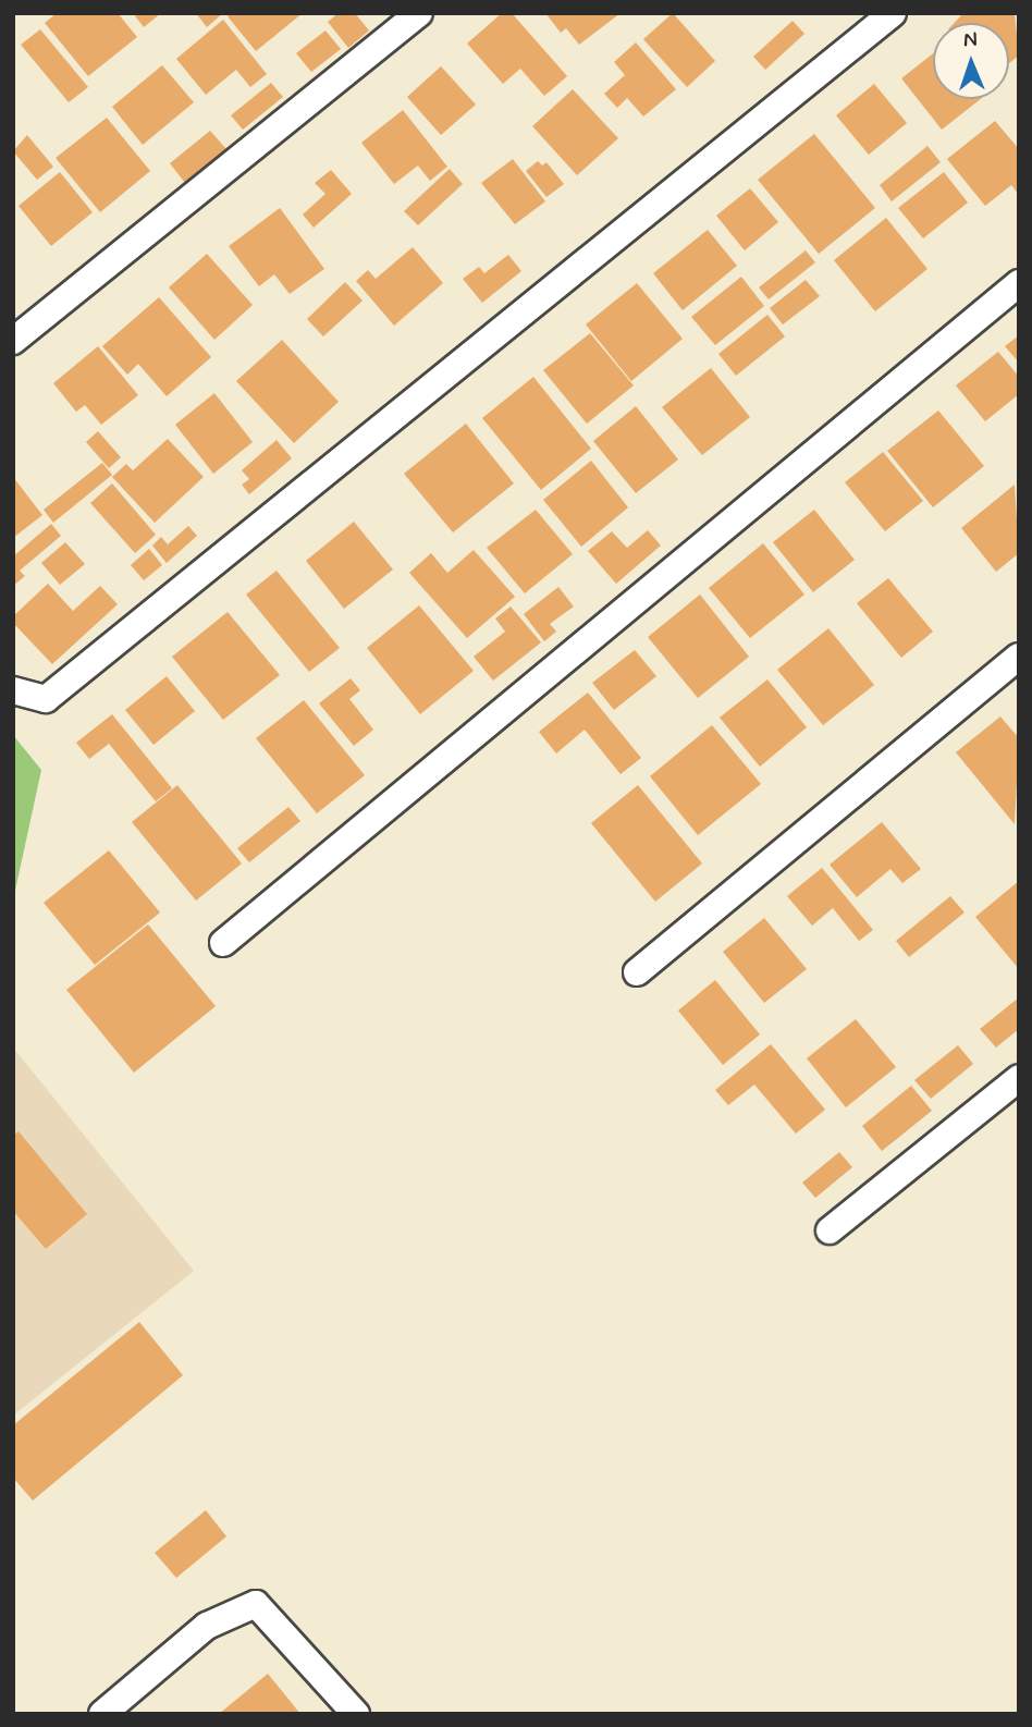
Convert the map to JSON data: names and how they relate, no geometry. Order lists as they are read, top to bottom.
{
  "north": "top"
}
